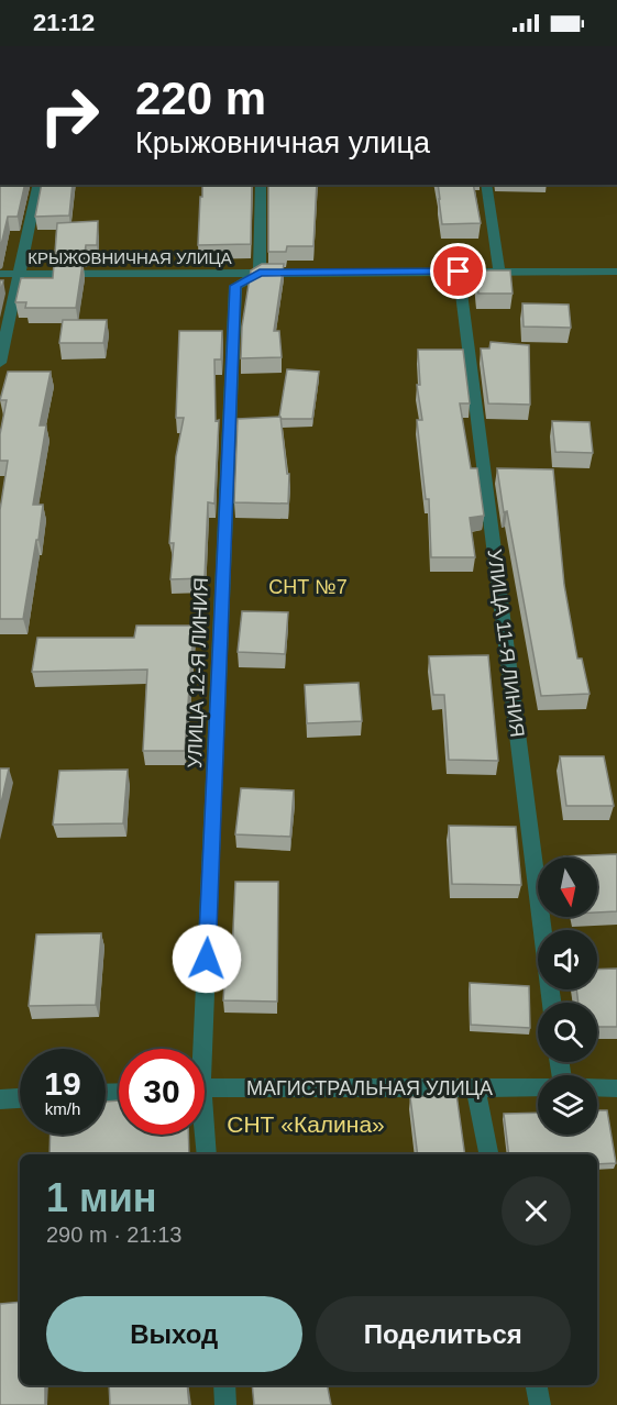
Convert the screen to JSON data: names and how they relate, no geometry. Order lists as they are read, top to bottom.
{
  "streets": {
    "street": [
      "КРЫЖОВНИЧНАЯ УЛИЦА",
      "УЛИЦА 11-Я ЛИНИЯ",
      "УЛИЦА 12-Я ЛИНИЯ",
      "МАГИСТРАЛЬНАЯ УЛИЦА"
    ]
  },
  "crossings": [
    ["КРЫЖОВНИЧНАЯ УЛИЦА", "УЛИЦА 11-Я ЛИНИЯ"],
    ["КРЫЖОВНИЧНАЯ УЛИЦА", "УЛИЦА 12-Я ЛИНИЯ"]
  ],
  "parks": ["СНТ №7", "СНТ «Калина»"],
  "north": "bottom",
  "page": {
    "status": "21:12",
    "turn": ["220 m", "Крыжовничная улица"],
    "speed": "19 km/h",
    "limit": "30",
    "heading": ["1 мин", "290 m · 21:13"],
    "buttons": ["Выход", "Поделиться"]
  }
}
